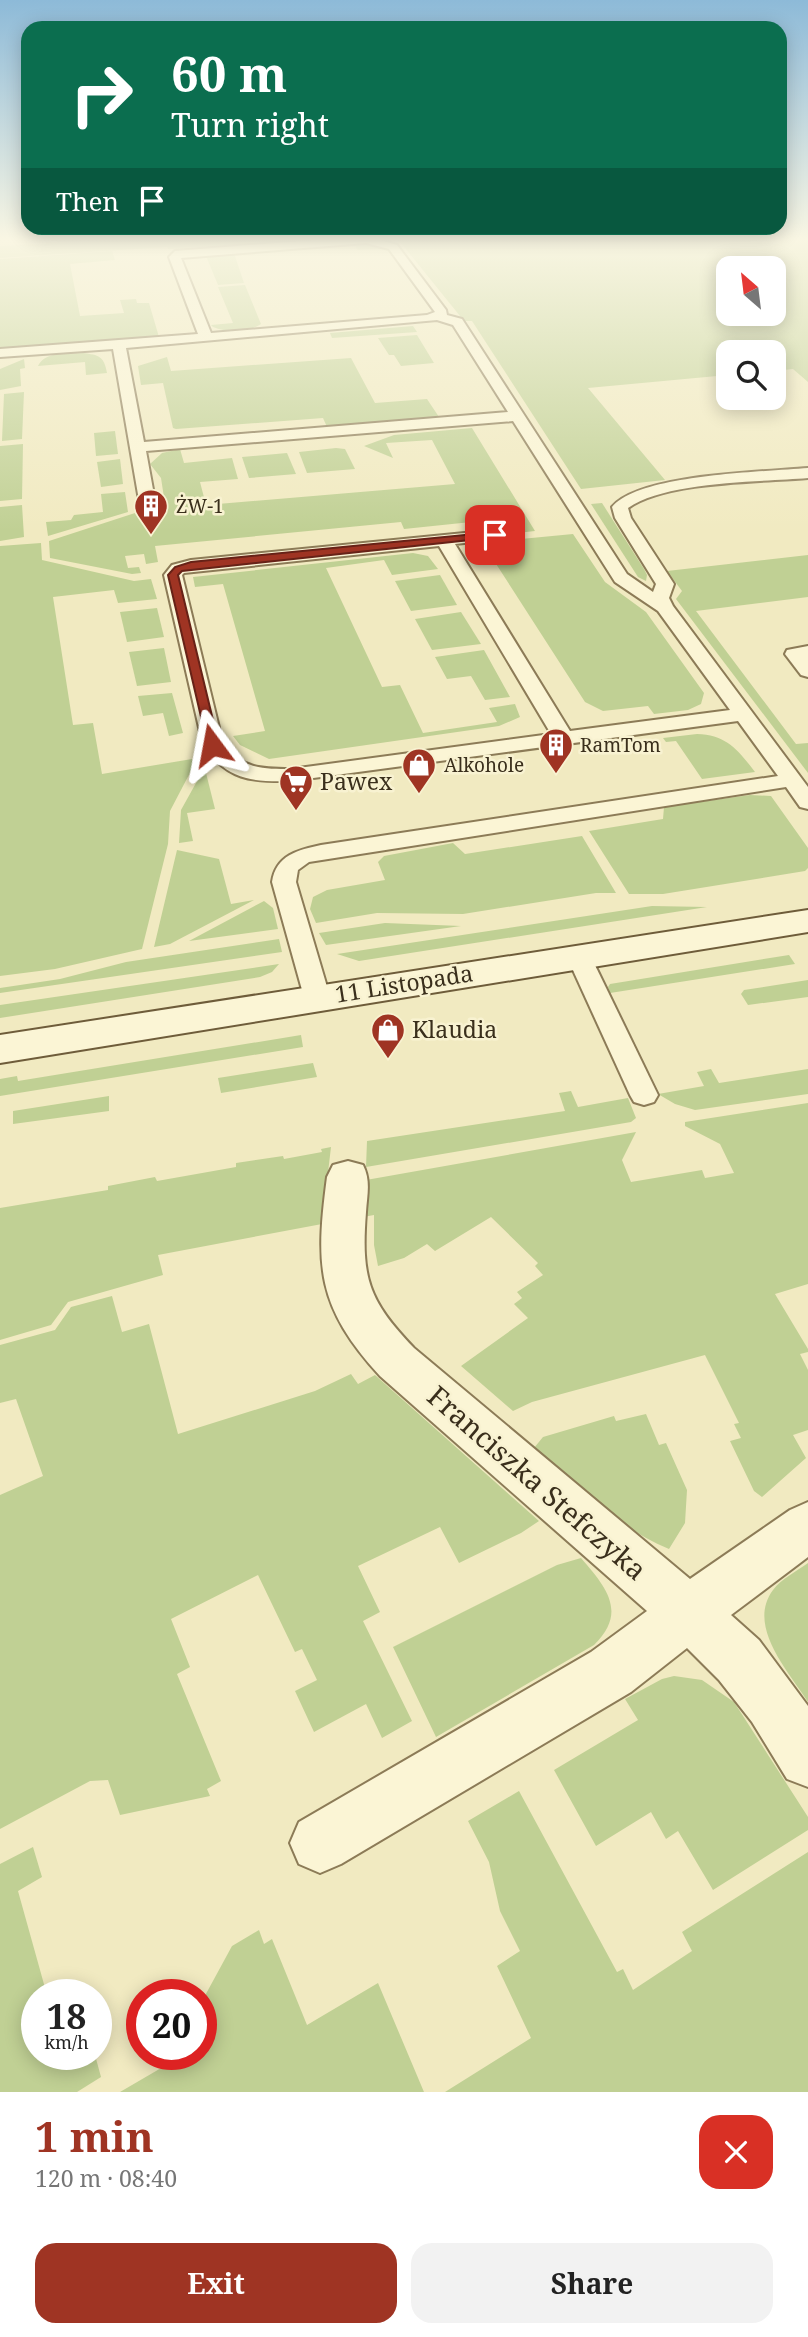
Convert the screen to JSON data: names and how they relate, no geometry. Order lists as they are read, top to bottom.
{
  "streets": {
    "street": ["11 Listopada", "Franciszka Stefczyka"]
  },
  "places": {
    "building": ["ŻW-1", "RamTom"],
    "shop": ["Alkohole", "Klaudia"],
    "supermarket": ["Pawex"]
  },
  "north": "top left",
  "page": {
    "turn": ["60 m", "Turn right"],
    "then": "Then",
    "speed": "18 km/h",
    "limit": "20",
    "heading": ["1 min", "120 m · 08:40"],
    "buttons": ["Exit", "Share"]
  }
}
